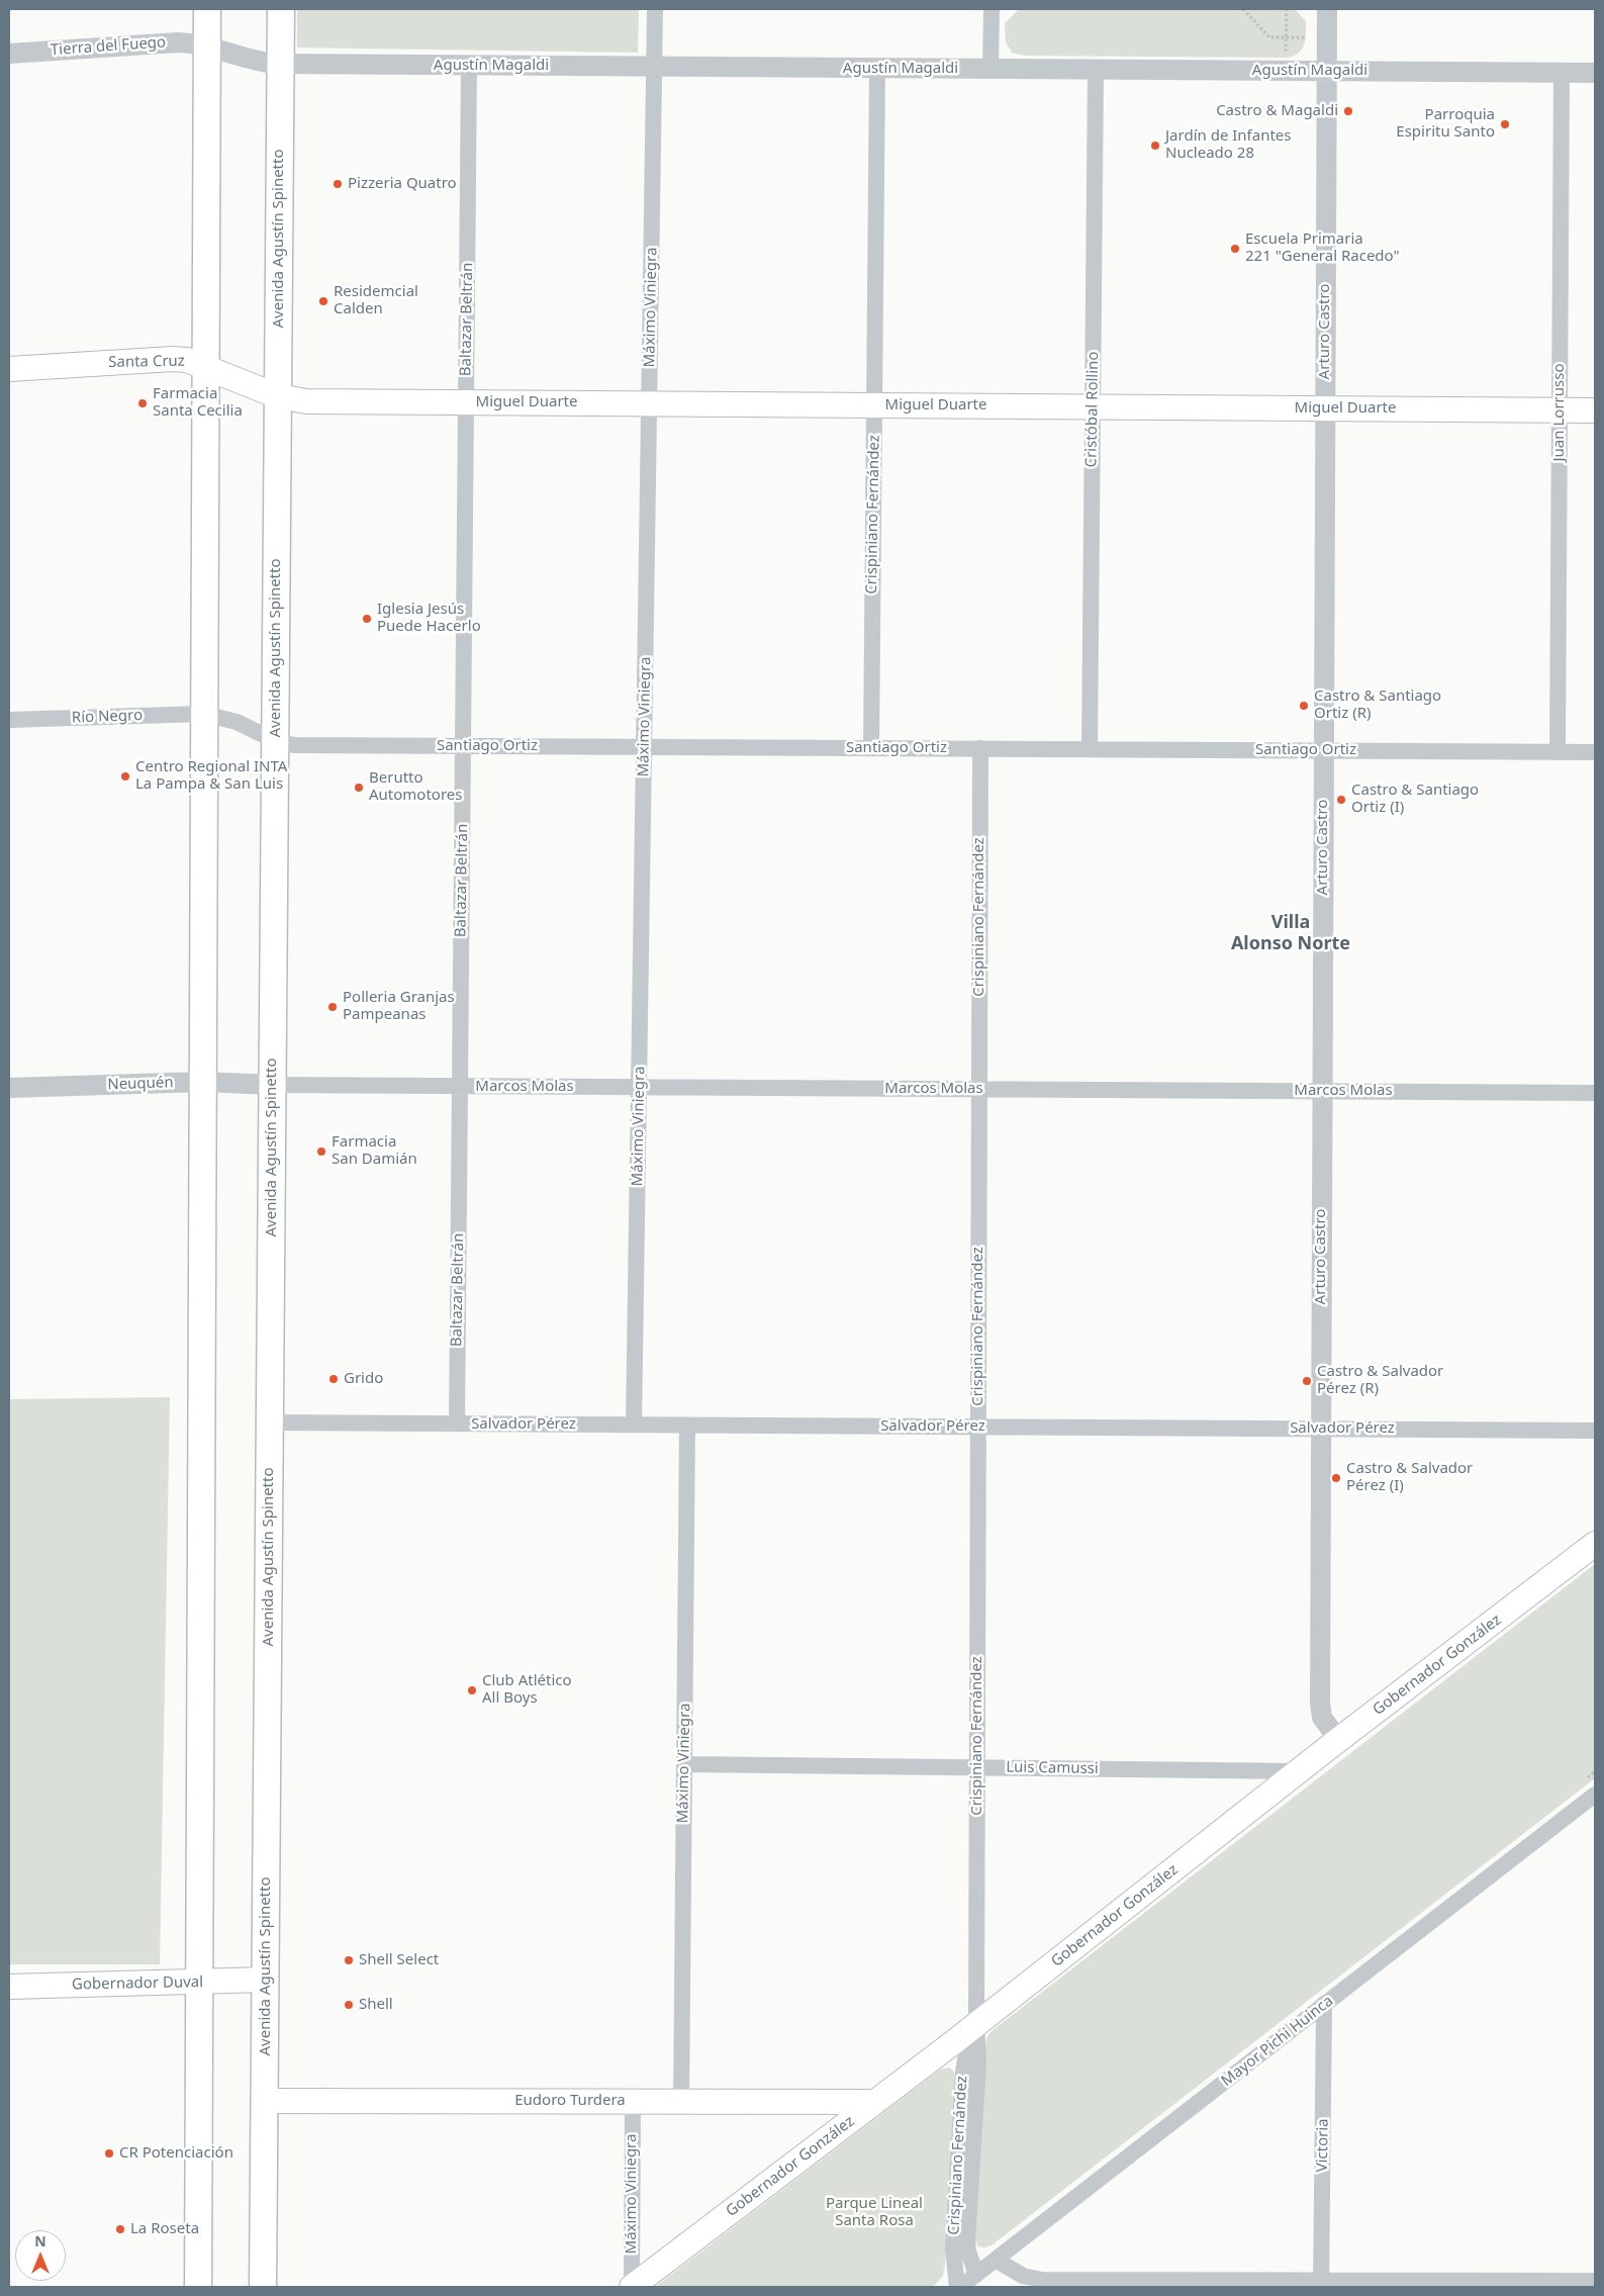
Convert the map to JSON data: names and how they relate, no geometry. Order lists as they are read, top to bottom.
{
  "streets": {
    "main road": [
      "Avenida Agustín Spinetto",
      "Santa Cruz",
      "Miguel Duarte",
      "Gobernador González",
      "Gobernador Duval",
      "Eudoro Turdera"
    ],
    "street": [
      "Tierra del Fuego",
      "Agustín Magaldi",
      "Máximo Viniegra",
      "Baltazar Beltrán",
      "Arturo Castro",
      "Cristóbal Rollino",
      "Juan Lorrusso",
      "Crispiniano Fernández",
      "Río Negro",
      "Santiago Ortiz",
      "Neuquén",
      "Marcos Molas",
      "Salvador Pérez",
      "Luis Camussi",
      "Mayor Pichi Huinca",
      "Victoria"
    ]
  },
  "crossings": [
    ["Tierra del Fuego", "Agustín Magaldi"],
    ["Agustín Magaldi", "Avenida Agustín Spinetto"],
    ["Agustín Magaldi", "Máximo Viniegra"],
    ["Agustín Magaldi", "Baltazar Beltrán"],
    ["Agustín Magaldi", "Arturo Castro"],
    ["Agustín Magaldi", "Cristóbal Rollino"],
    ["Agustín Magaldi", "Juan Lorrusso"],
    ["Agustín Magaldi", "Crispiniano Fernández"],
    ["Avenida Agustín Spinetto", "Santa Cruz"],
    ["Avenida Agustín Spinetto", "Miguel Duarte"],
    ["Avenida Agustín Spinetto", "Santiago Ortiz"],
    ["Avenida Agustín Spinetto", "Neuquén"],
    ["Avenida Agustín Spinetto", "Marcos Molas"],
    ["Avenida Agustín Spinetto", "Salvador Pérez"],
    ["Avenida Agustín Spinetto", "Gobernador Duval"],
    ["Avenida Agustín Spinetto", "Eudoro Turdera"],
    ["Máximo Viniegra", "Miguel Duarte"],
    ["Máximo Viniegra", "Santiago Ortiz"],
    ["Máximo Viniegra", "Marcos Molas"],
    ["Máximo Viniegra", "Salvador Pérez"],
    ["Máximo Viniegra", "Gobernador González"],
    ["Máximo Viniegra", "Luis Camussi"],
    ["Máximo Viniegra", "Eudoro Turdera"],
    ["Baltazar Beltrán", "Miguel Duarte"],
    ["Baltazar Beltrán", "Santiago Ortiz"],
    ["Baltazar Beltrán", "Marcos Molas"],
    ["Baltazar Beltrán", "Salvador Pérez"],
    ["Arturo Castro", "Miguel Duarte"],
    ["Arturo Castro", "Santiago Ortiz"],
    ["Arturo Castro", "Marcos Molas"],
    ["Arturo Castro", "Salvador Pérez"],
    ["Arturo Castro", "Gobernador González"],
    ["Santa Cruz", "Miguel Duarte"],
    ["Miguel Duarte", "Cristóbal Rollino"],
    ["Miguel Duarte", "Juan Lorrusso"],
    ["Miguel Duarte", "Crispiniano Fernández"],
    ["Cristóbal Rollino", "Santiago Ortiz"],
    ["Juan Lorrusso", "Santiago Ortiz"],
    ["Crispiniano Fernández", "Santiago Ortiz"],
    ["Crispiniano Fernández", "Marcos Molas"],
    ["Crispiniano Fernández", "Salvador Pérez"],
    ["Crispiniano Fernández", "Gobernador González"],
    ["Crispiniano Fernández", "Luis Camussi"],
    ["Crispiniano Fernández", "Mayor Pichi Huinca"],
    ["Río Negro", "Santiago Ortiz"],
    ["Neuquén", "Marcos Molas"],
    ["Gobernador González", "Luis Camussi"],
    ["Gobernador González", "Eudoro Turdera"],
    ["Mayor Pichi Huinca", "Victoria"]
  ],
  "districts": ["Villa Alonso Norte"],
  "parks": ["Parque Lineal Santa Rosa"],
  "places": [
    "Castro & Magaldi",
    "Parroquia Espiritu Santo",
    "Jardín de Infantes Nucleado 28",
    "Pizzeria Quatro",
    "Escuela Primaria 221 \"General Racedo\"",
    "Residemcial Calden",
    "Farmacia Santa Cecilia",
    "Iglesia Jesús Puede Hacerlo",
    "Castro & Santiago Ortiz (R)",
    "Centro Regional INTA La Pampa & San Luis",
    "Berutto Automotores",
    "Castro & Santiago Ortiz (I)",
    "Polleria Granjas Pampeanas",
    "Farmacia San Damián",
    "Grido",
    "Castro & Salvador Pérez (R)",
    "Castro & Salvador Pérez (I)",
    "Club Atlético All Boys",
    "Shell Select",
    "Shell",
    "CR Potenciación",
    "La Roseta"
  ],
  "north": "top"
}
